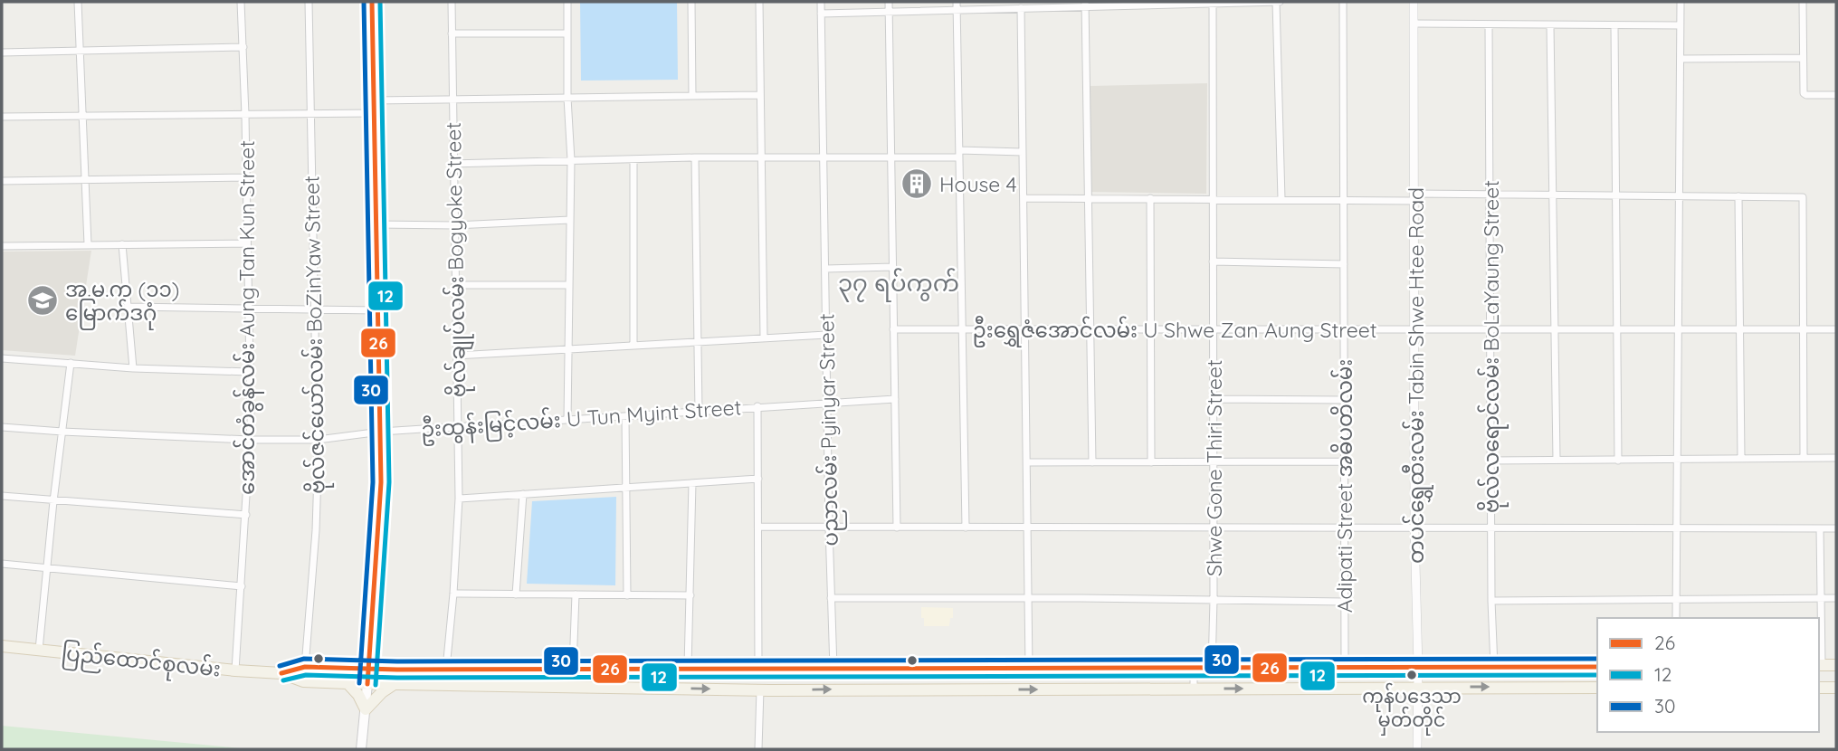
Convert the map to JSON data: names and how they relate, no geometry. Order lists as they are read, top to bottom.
{
  "streets": {
    "main road": ["ပြည်ထောင်စုလမ်း"],
    "street": [
      "ဗိုလ်ချုပ်လမ်း Bogyoke Street",
      "အောင်တံခွန်လမ်း Aung Tan Kun Street",
      "ဦးရွှေဇံအောင်လမ်း U Shwe Zan Aung Street",
      "ဗိုလ်ဇင်ယော်လမ်း BoZinYaw Street",
      "ဗိုလ်လရောင်လမ်း BoLaYaung Street",
      "တပင်ရွှေထီးလမ်း Tabin Shwe Htee Road",
      "ဦးထွန်းမြင့်လမ်း U Tun Myint Street",
      "ပညာလမ်း Pyinyar Street",
      "Shwe Gone Thiri Street",
      "Adipati Street အဓိပတိလမ်း"
    ]
  },
  "crossings": [
    ["ဗိုလ်ချုပ်လမ်း Bogyoke Street", "ဦးထွန်းမြင့်လမ်း U Tun Myint Street"],
    ["ဗိုလ်ချုပ်လမ်း Bogyoke Street", "ပြည်ထောင်စုလမ်း"],
    ["အောင်တံခွန်လမ်း Aung Tan Kun Street", "ဦးထွန်းမြင့်လမ်း U Tun Myint Street"],
    ["အောင်တံခွန်လမ်း Aung Tan Kun Street", "ပြည်ထောင်စုလမ်း"],
    ["ဦးရွှေဇံအောင်လမ်း U Shwe Zan Aung Street", "ဗိုလ်လရောင်လမ်း BoLaYaung Street"],
    ["ဦးရွှေဇံအောင်လမ်း U Shwe Zan Aung Street", "တပင်ရွှေထီးလမ်း Tabin Shwe Htee Road"],
    ["ဦးရွှေဇံအောင်လမ်း U Shwe Zan Aung Street", "Shwe Gone Thiri Street"],
    ["ဦးရွှေဇံအောင်လမ်း U Shwe Zan Aung Street", "Adipati Street အဓိပတိလမ်း"],
    ["ဗိုလ်ဇင်ယော်လမ်း BoZinYaw Street", "ဦးထွန်းမြင့်လမ်း U Tun Myint Street"],
    ["ဗိုလ်ဇင်ယော်လမ်း BoZinYaw Street", "ပြည်ထောင်စုလမ်း"],
    ["ဗိုလ်လရောင်လမ်း BoLaYaung Street", "ပြည်ထောင်စုလမ်း"],
    ["တပင်ရွှေထီးလမ်း Tabin Shwe Htee Road", "ပြည်ထောင်စုလမ်း"],
    ["ဦးထွန်းမြင့်လမ်း U Tun Myint Street", "ပညာလမ်း Pyinyar Street"],
    ["ပညာလမ်း Pyinyar Street", "ပြည်ထောင်စုလမ်း"],
    ["Shwe Gone Thiri Street", "ပြည်ထောင်စုလမ်း"],
    ["Adipati Street အဓိပတိလမ်း", "ပြည်ထောင်စုလမ်း"]
  ],
  "districts": ["၃၇ ရပ်ကွက်"],
  "places": {
    "building": ["House 4"],
    "school or university": ["အ.မ.က (၁၁) မြောက်ဒဂုံ"],
    "other": ["ကုန်ပဒေသာ မှတ်တိုင်"]
  },
  "lines": ["transit line 26", "transit line 12", "transit line 30"],
  "legend": ["26", "12", "30"]
}
